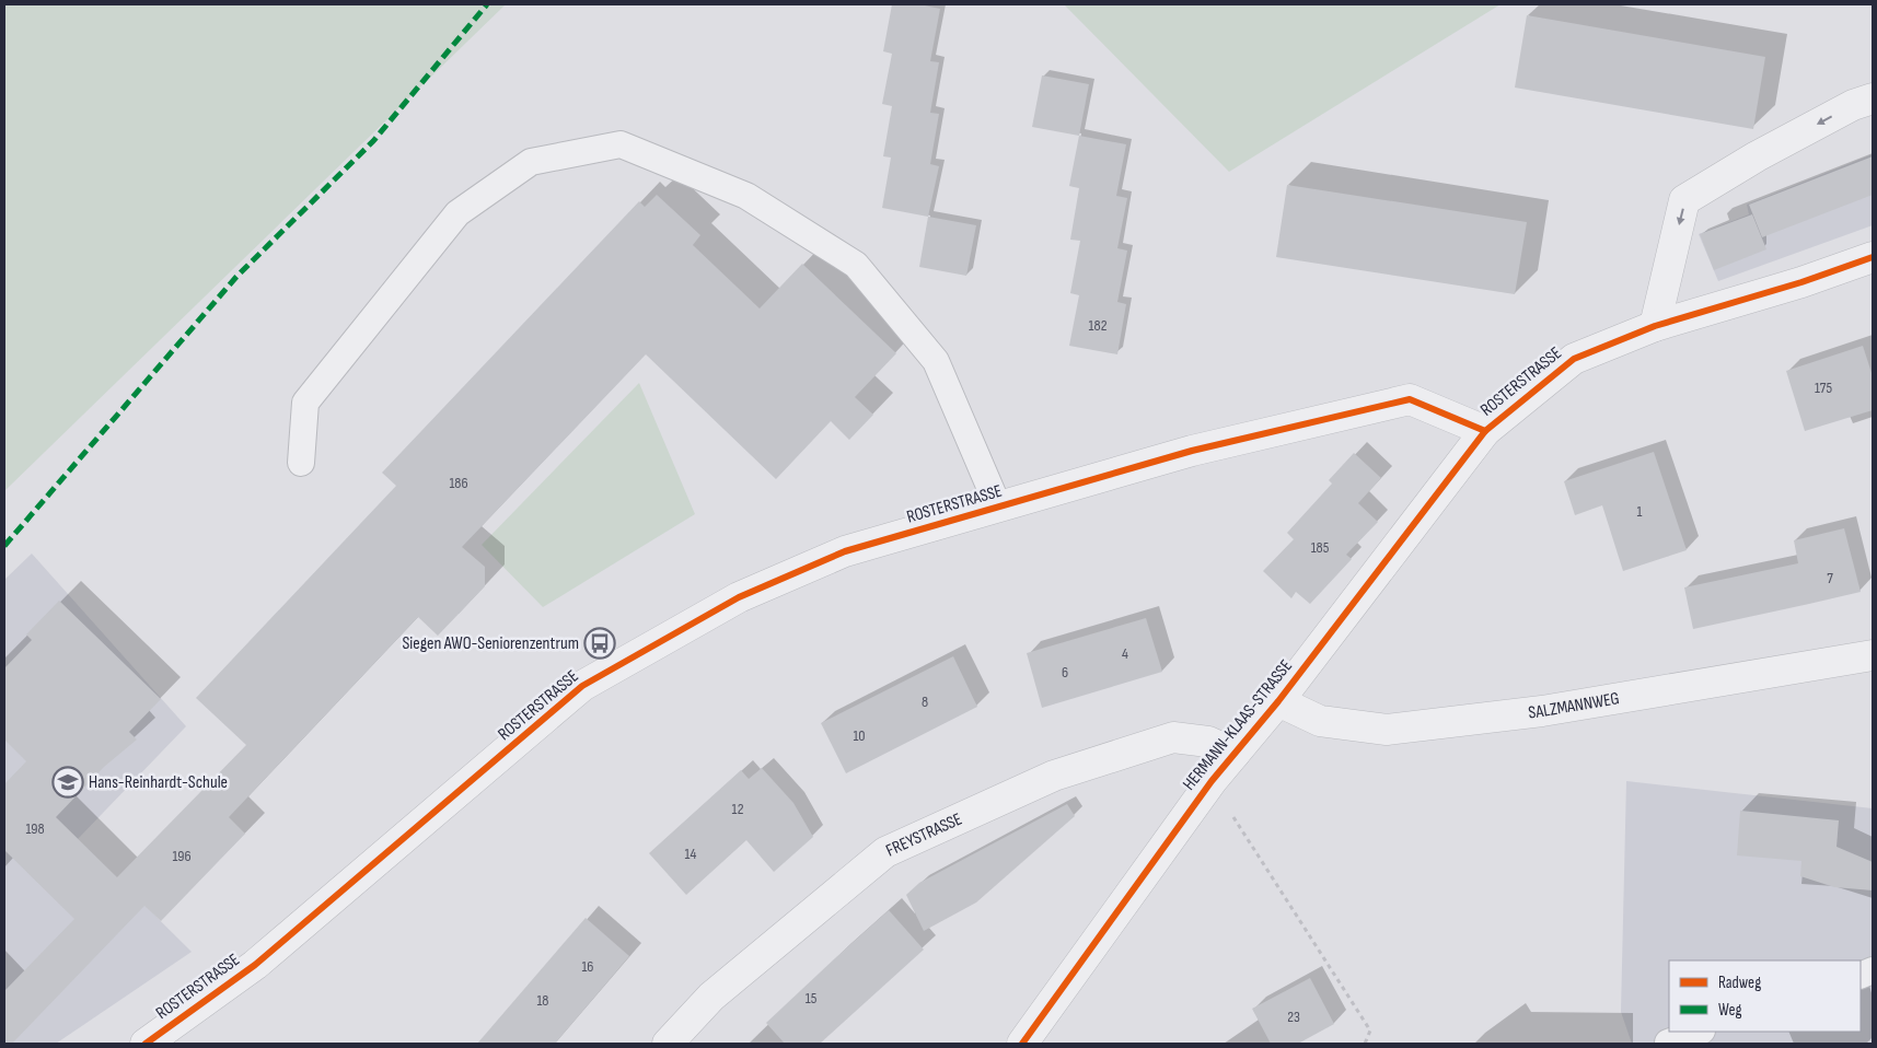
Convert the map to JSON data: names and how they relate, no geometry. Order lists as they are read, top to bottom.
{
  "streets": {
    "street": [
      "ROSTERSTRASSE",
      "SALZMANNWEG",
      "HERMANN-KLAAS-STRASSE",
      "FREYSTRASSE"
    ]
  },
  "crossings": [
    ["ROSTERSTRASSE", "HERMANN-KLAAS-STRASSE"],
    ["SALZMANNWEG", "HERMANN-KLAAS-STRASSE"],
    ["HERMANN-KLAAS-STRASSE", "FREYSTRASSE"]
  ],
  "places": {
    "bus stop": ["Siegen AWO-Seniorenzentrum"],
    "school or university": ["Hans-Reinhardt-Schule"]
  },
  "house_numbers": [
    "182",
    "175",
    "186",
    "1",
    "185",
    "7",
    "4",
    "6",
    "8",
    "10",
    "12",
    "198",
    "14",
    "196",
    "16",
    "15",
    "18",
    "23"
  ],
  "legend": ["Radweg", "Weg"]
}
